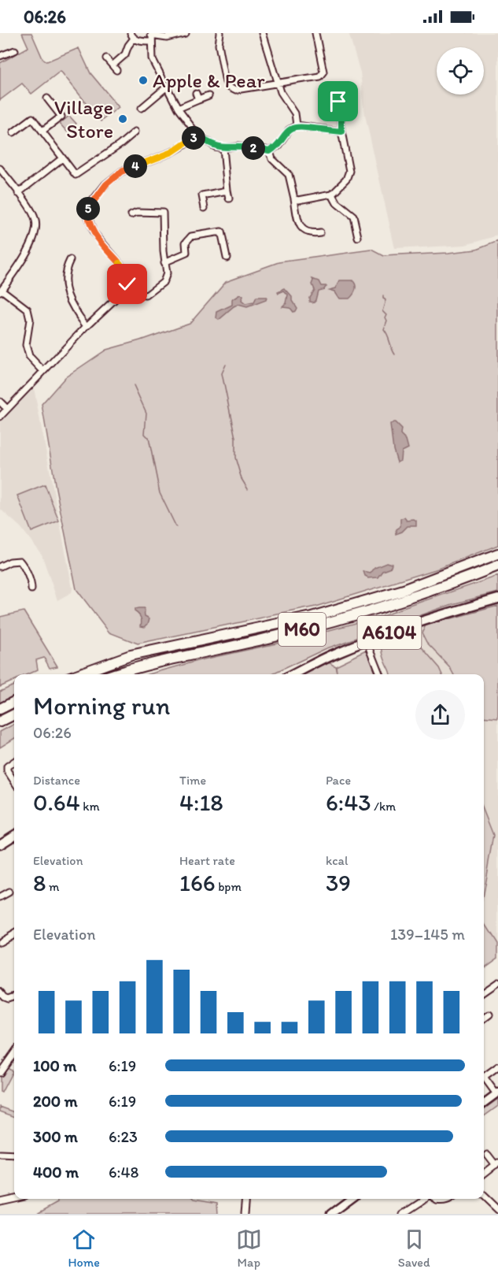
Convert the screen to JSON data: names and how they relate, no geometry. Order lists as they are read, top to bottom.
{
  "streets": {
    "highway": ["M60"],
    "main road": ["A6104"]
  },
  "places": ["Apple & Pear", "Village Store"],
  "page": {
    "status": "06:26",
    "pins": [
      "3",
      "2",
      "4",
      "5"
    ],
    "heading": ["Morning run", "06:26"],
    "stats": [
      ["Distance", "0.64 km"],
      ["Time", "4:18"],
      ["Pace", "6:43 /km"],
      ["Elevation", "8 m"],
      ["Heart rate", "166 bpm"],
      ["kcal", "39"]
    ],
    "chart": ["Elevation", "139–145 m"],
    "list": [
      {
        "name": "100 m",
        "note": "6:19"
      },
      {
        "name": "200 m",
        "note": "6:19"
      },
      {
        "name": "300 m",
        "note": "6:23"
      },
      {
        "name": "400 m",
        "note": "6:48"
      }
    ],
    "tabs": ["Home", "Map", "Saved"]
  }
}
